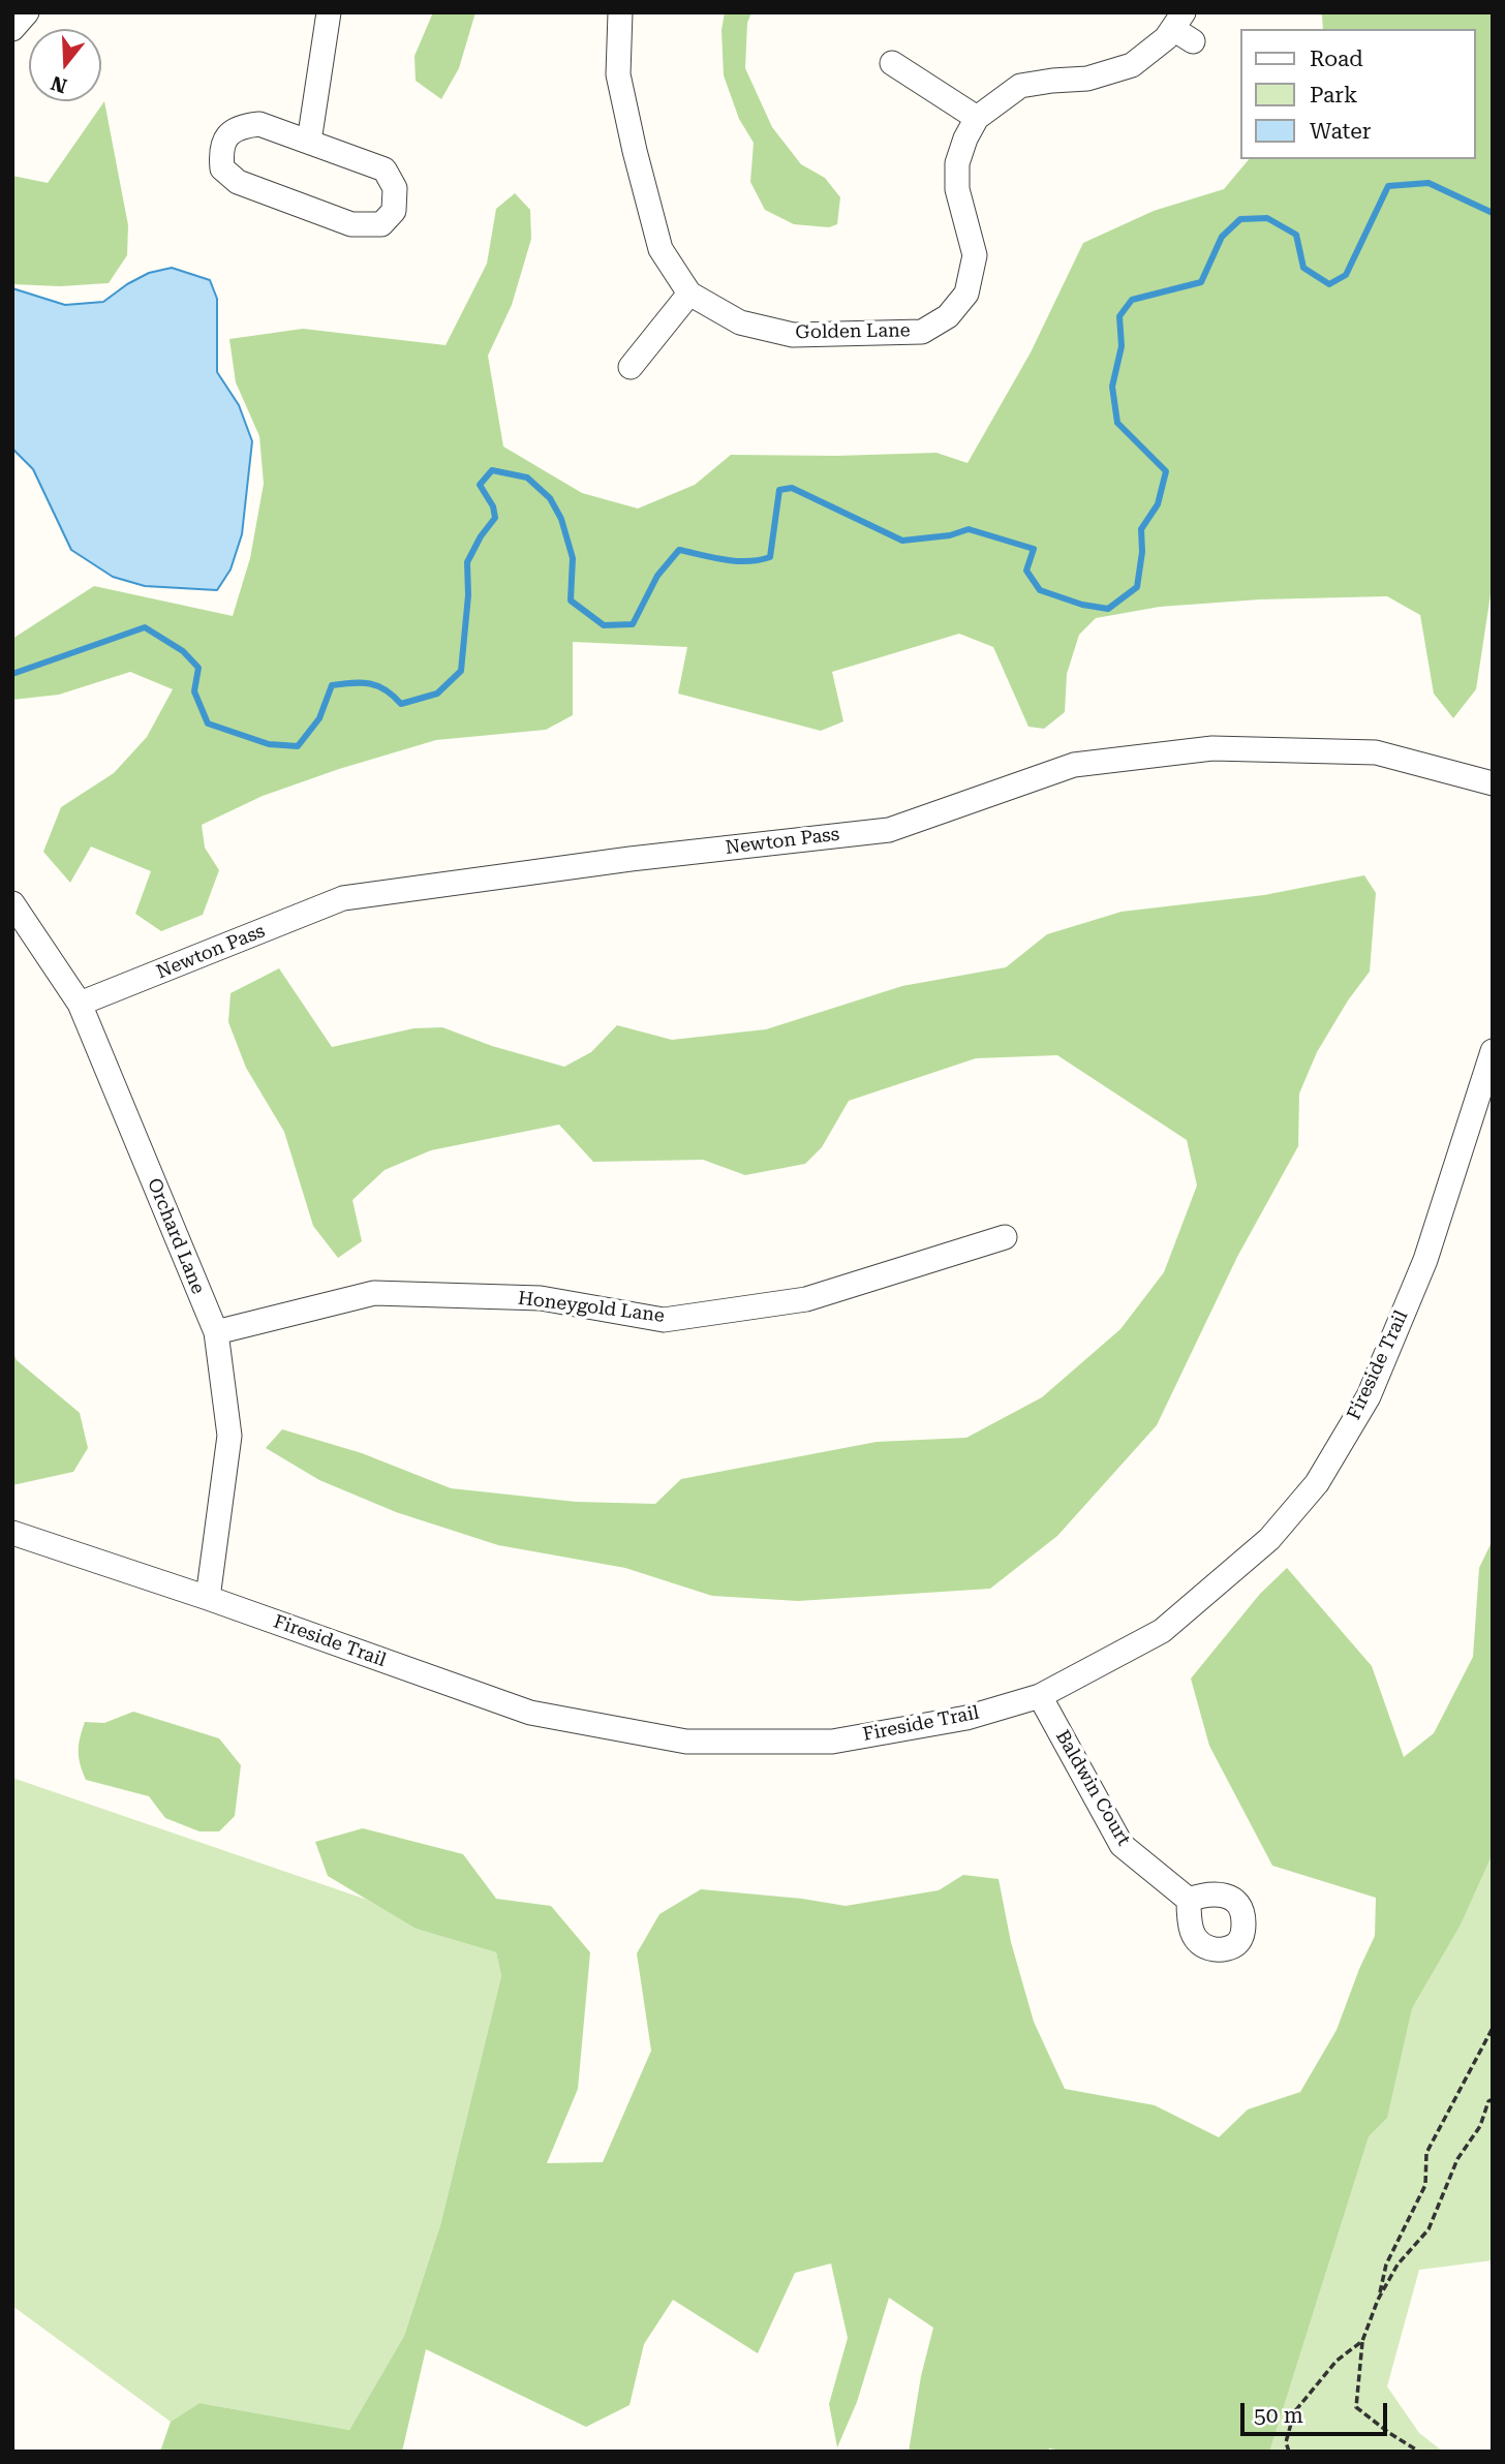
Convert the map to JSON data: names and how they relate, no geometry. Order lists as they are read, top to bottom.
{
  "streets": {
    "street": [
      "Golden Lane",
      "Newton Pass",
      "Orchard Lane",
      "Honeygold Lane",
      "Fireside Trail",
      "Baldwin Court"
    ]
  },
  "crossings": [
    ["Newton Pass", "Orchard Lane"],
    ["Orchard Lane", "Honeygold Lane"],
    ["Orchard Lane", "Fireside Trail"],
    ["Fireside Trail", "Baldwin Court"]
  ],
  "legend": ["Road", "Park", "Water"],
  "scale_bar": "50 m",
  "north": "bottom"
}
